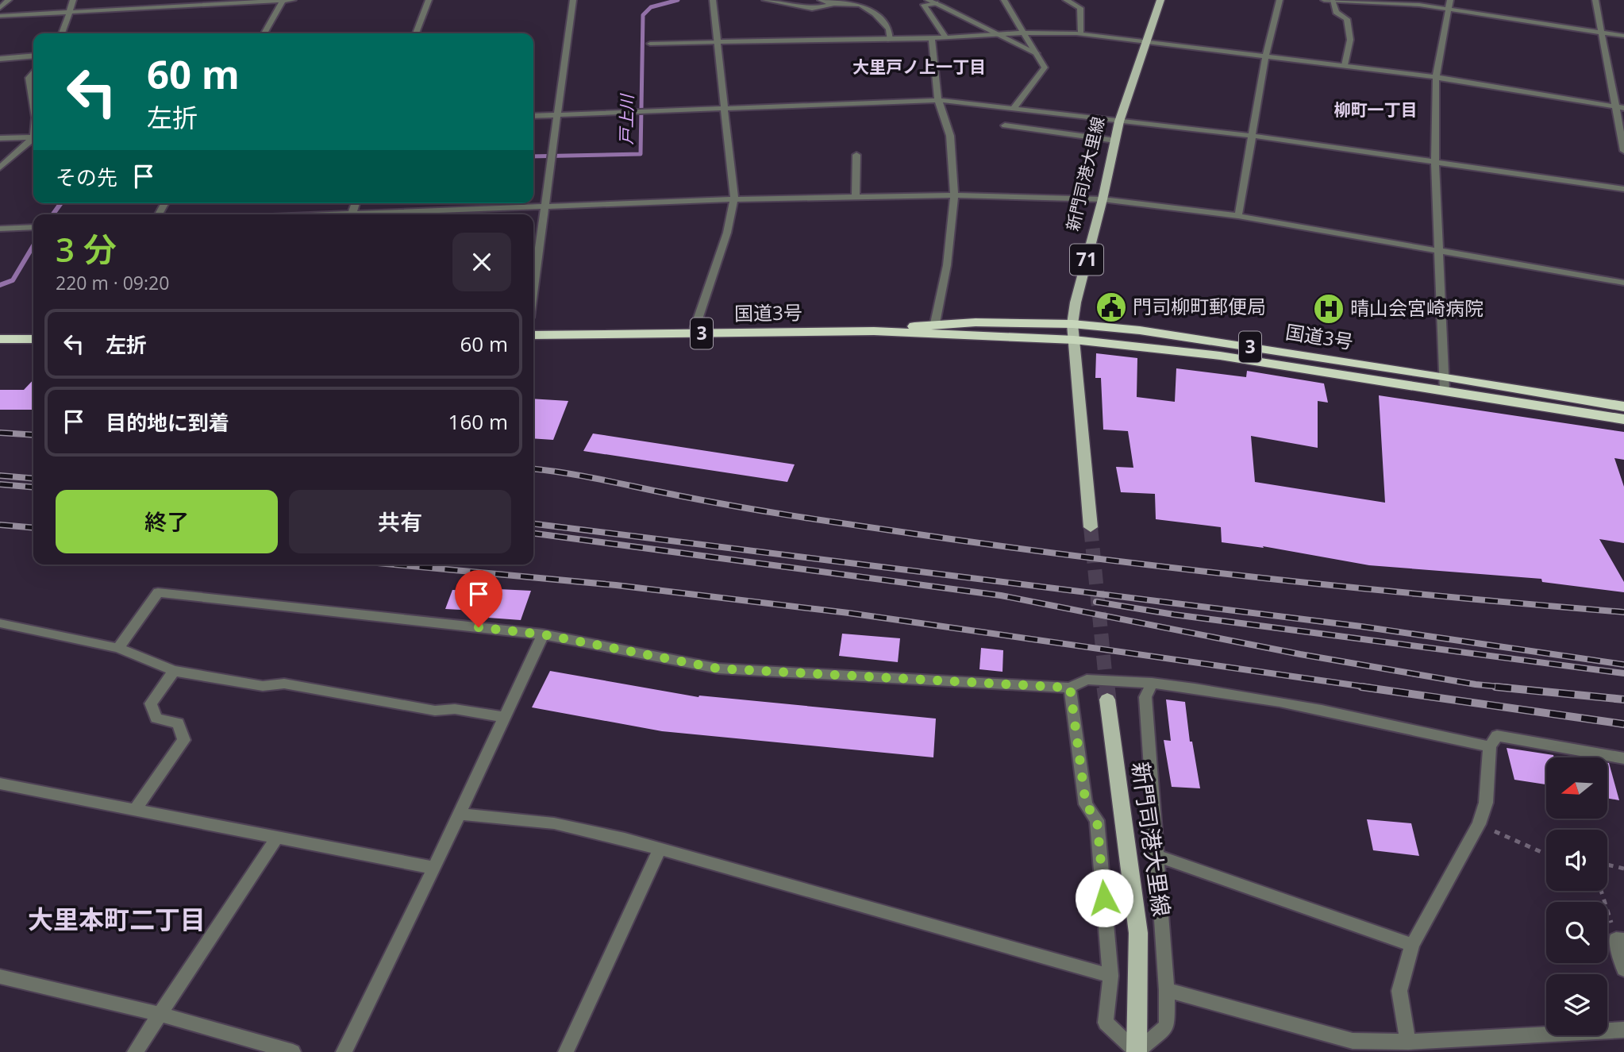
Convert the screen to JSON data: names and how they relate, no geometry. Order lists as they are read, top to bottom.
{
  "streets": {
    "highway": ["国道3号", "3"],
    "main road": ["新門司港大里線", "71"]
  },
  "crossings": [
    ["新門司港大里線", "国道3号"]
  ],
  "districts": ["大里戸ノ上一丁目", "柳町一丁目", "大里本町二丁目"],
  "water": ["戸上川"],
  "places": {
    "public building": ["門司柳町郵便局"],
    "hospital": ["晴山会宮崎病院"]
  },
  "north": "left",
  "page": {
    "turn": ["60 m", "左折"],
    "then": "その先",
    "heading": ["3 分", "220 m · 09:20"],
    "list": [
      {
        "name": "左折",
        "value": "60 m"
      },
      {
        "name": "目的地に到着",
        "value": "160 m"
      }
    ],
    "buttons": ["終了", "共有"]
  }
}
